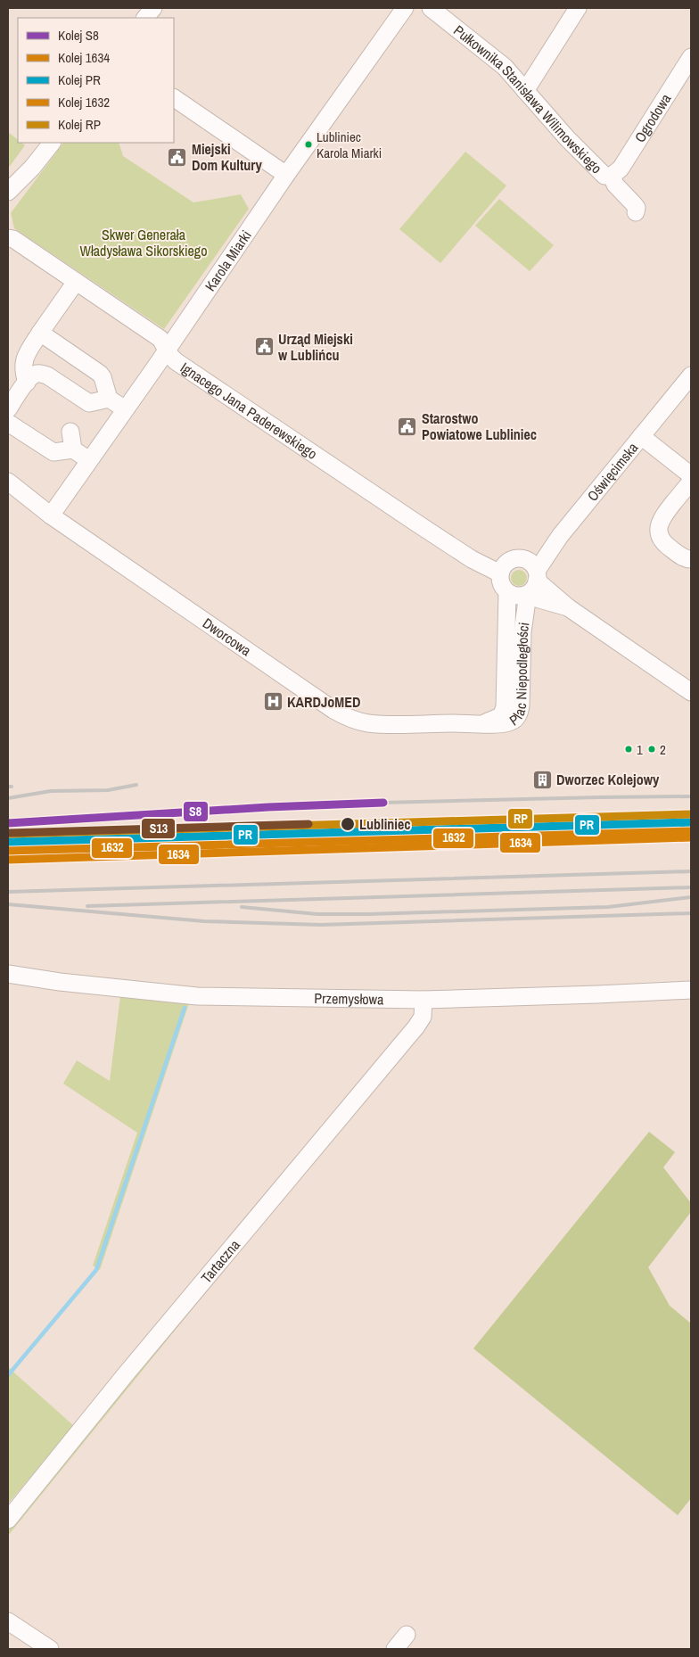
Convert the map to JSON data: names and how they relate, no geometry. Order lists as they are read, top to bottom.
{
  "streets": {
    "street": [
      "Pułkownika Stanisława Wilimowskiego",
      "Ogrodowa",
      "Karola Miarki",
      "Ignacego Jana Paderewskiego",
      "Oświęcimska",
      "Dworcowa",
      "Plac Niepodległości",
      "Przemysłowa",
      "Tartaczna"
    ]
  },
  "crossings": [
    ["Pułkownika Stanisława Wilimowskiego", "Ogrodowa"],
    ["Karola Miarki", "Ignacego Jana Paderewskiego"],
    ["Karola Miarki", "Dworcowa"],
    ["Ignacego Jana Paderewskiego", "Oświęcimska"],
    ["Ignacego Jana Paderewskiego", "Plac Niepodległości"],
    ["Oświęcimska", "Plac Niepodległości"],
    ["Dworcowa", "Plac Niepodległości"],
    ["Przemysłowa", "Tartaczna"]
  ],
  "parks": ["Skwer Generała Władysława Sikorskiego"],
  "places": {
    "other": [
      "Lubliniec Karola Miarki",
      "1",
      "2",
      "Lubliniec"
    ],
    "public building": ["Miejski Dom Kultury", "Urząd Miejski w Lublińcu", "Starostwo Powiatowe Lubliniec"],
    "hospital": ["KARDJoMED"],
    "building": ["Dworzec Kolejowy"]
  },
  "lines": [
    "rail line S8",
    "rail line RP",
    "rail line PR",
    "transit line S13",
    "rail line 1632",
    "rail line 1634"
  ],
  "legend": [
    "Kolej S8",
    "Kolej 1634",
    "Kolej PR",
    "Kolej 1632",
    "Kolej RP"
  ]
}
